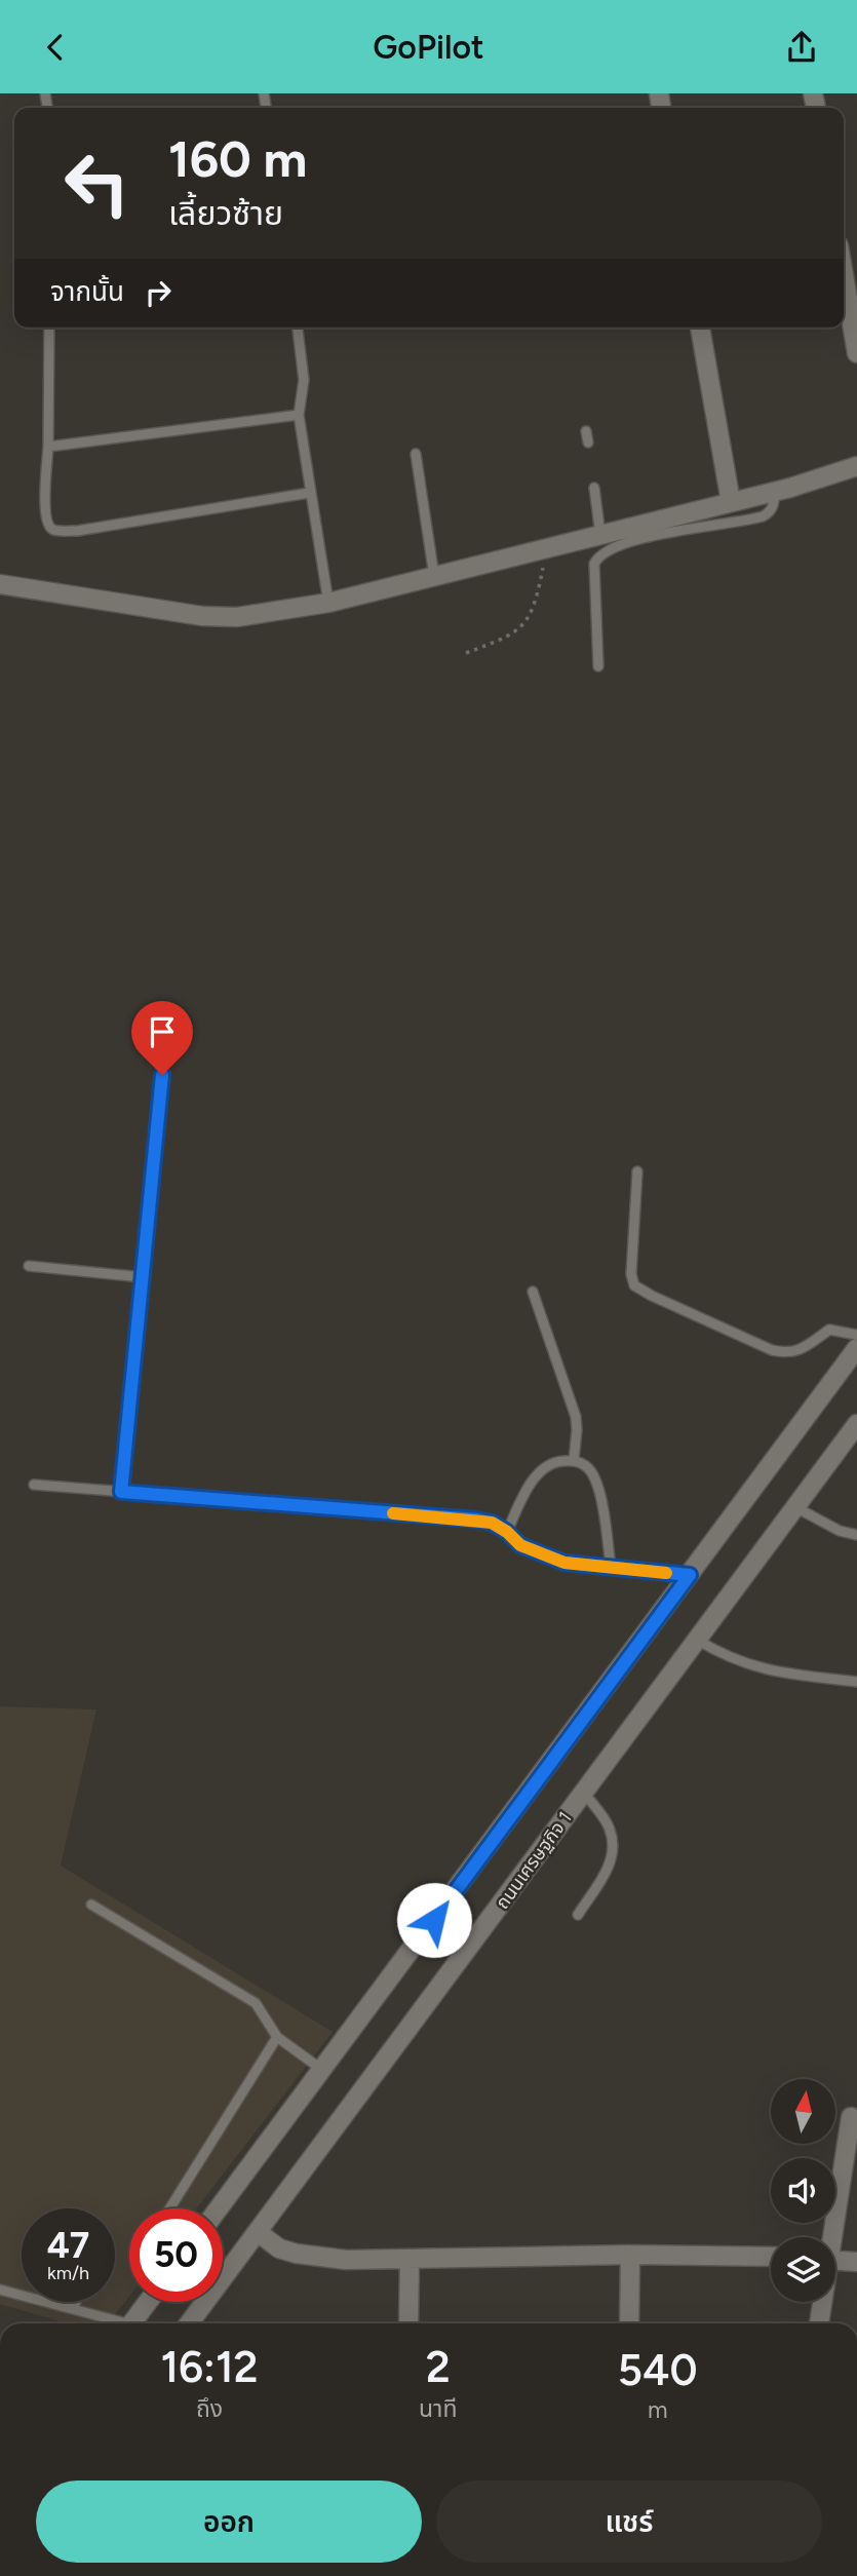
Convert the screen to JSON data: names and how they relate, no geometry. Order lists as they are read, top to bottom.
{
  "streets": {
    "main road": ["ถนนเศรษฐกิจ 1"]
  },
  "north": "top",
  "page": {
    "header": "GoPilot",
    "turn": ["160 m", "เลี้ยวซ้าย"],
    "then": "จากนั้น",
    "speed": "47 km/h",
    "limit": "50",
    "eta": [
      "16:12",
      "ถึง",
      "2",
      "นาที",
      "540",
      "m"
    ],
    "buttons": ["ออก", "แชร์"]
  }
}
